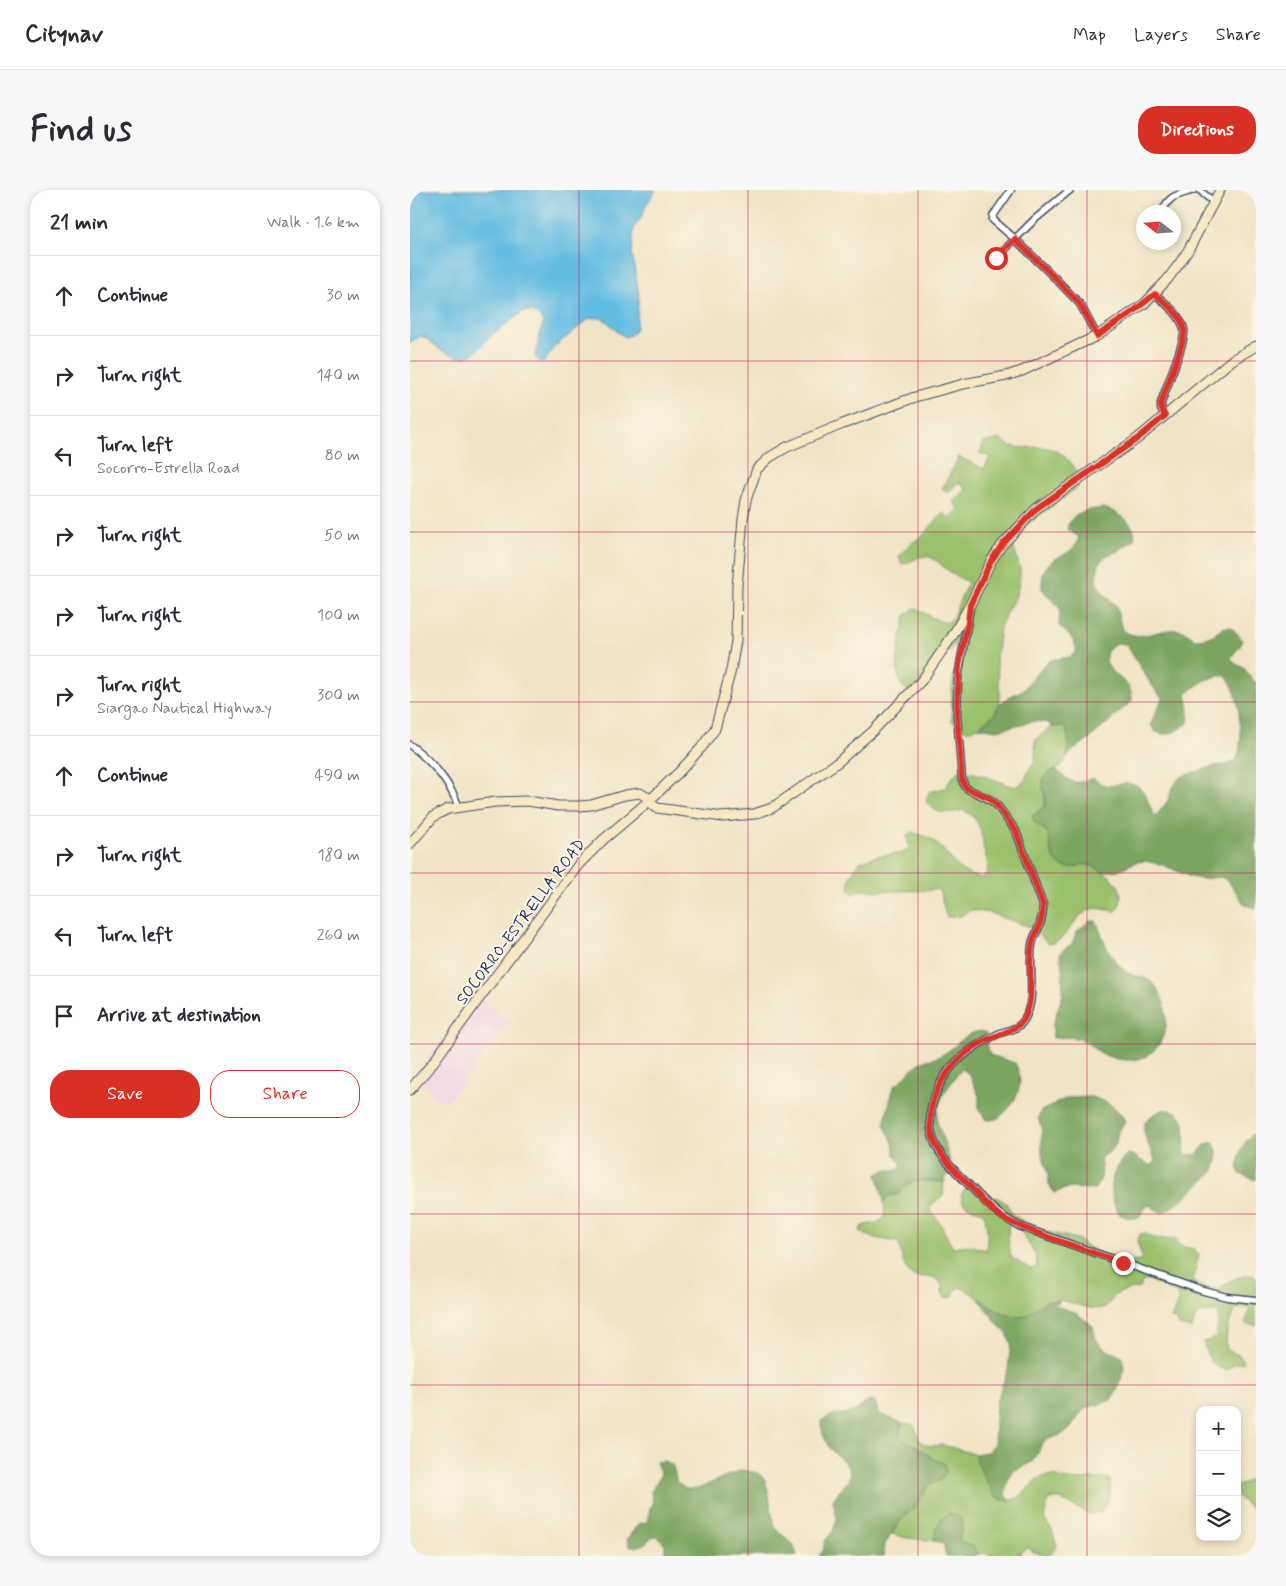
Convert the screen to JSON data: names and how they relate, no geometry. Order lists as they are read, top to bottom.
{
  "streets": {
    "street": ["SOCORRO-ESTRELLA ROAD"]
  },
  "north": "left",
  "page": {
    "header": "Citynav",
    "nav": ["Map", "Layers", "Share"],
    "buttons": [
      "Directions",
      ["Save", "Share"]
    ],
    "title": "Find us",
    "heading": ["21 min", "Walk · 1.6 km"],
    "list": [
      ["Continue", "30 m"],
      ["Turn right", "140 m"],
      ["Turn left", "Socorro-Estrella Road", "80 m"],
      ["Turn right", "50 m"],
      ["Turn right", "100 m"],
      ["Turn right", "Siargao Nautical Highway", "300 m"],
      ["Continue", "490 m"],
      ["Turn right", "180 m"],
      ["Turn left", "260 m"],
      "Arrive at destination"
    ],
    "map_buttons": ["+", "−"]
  }
}
